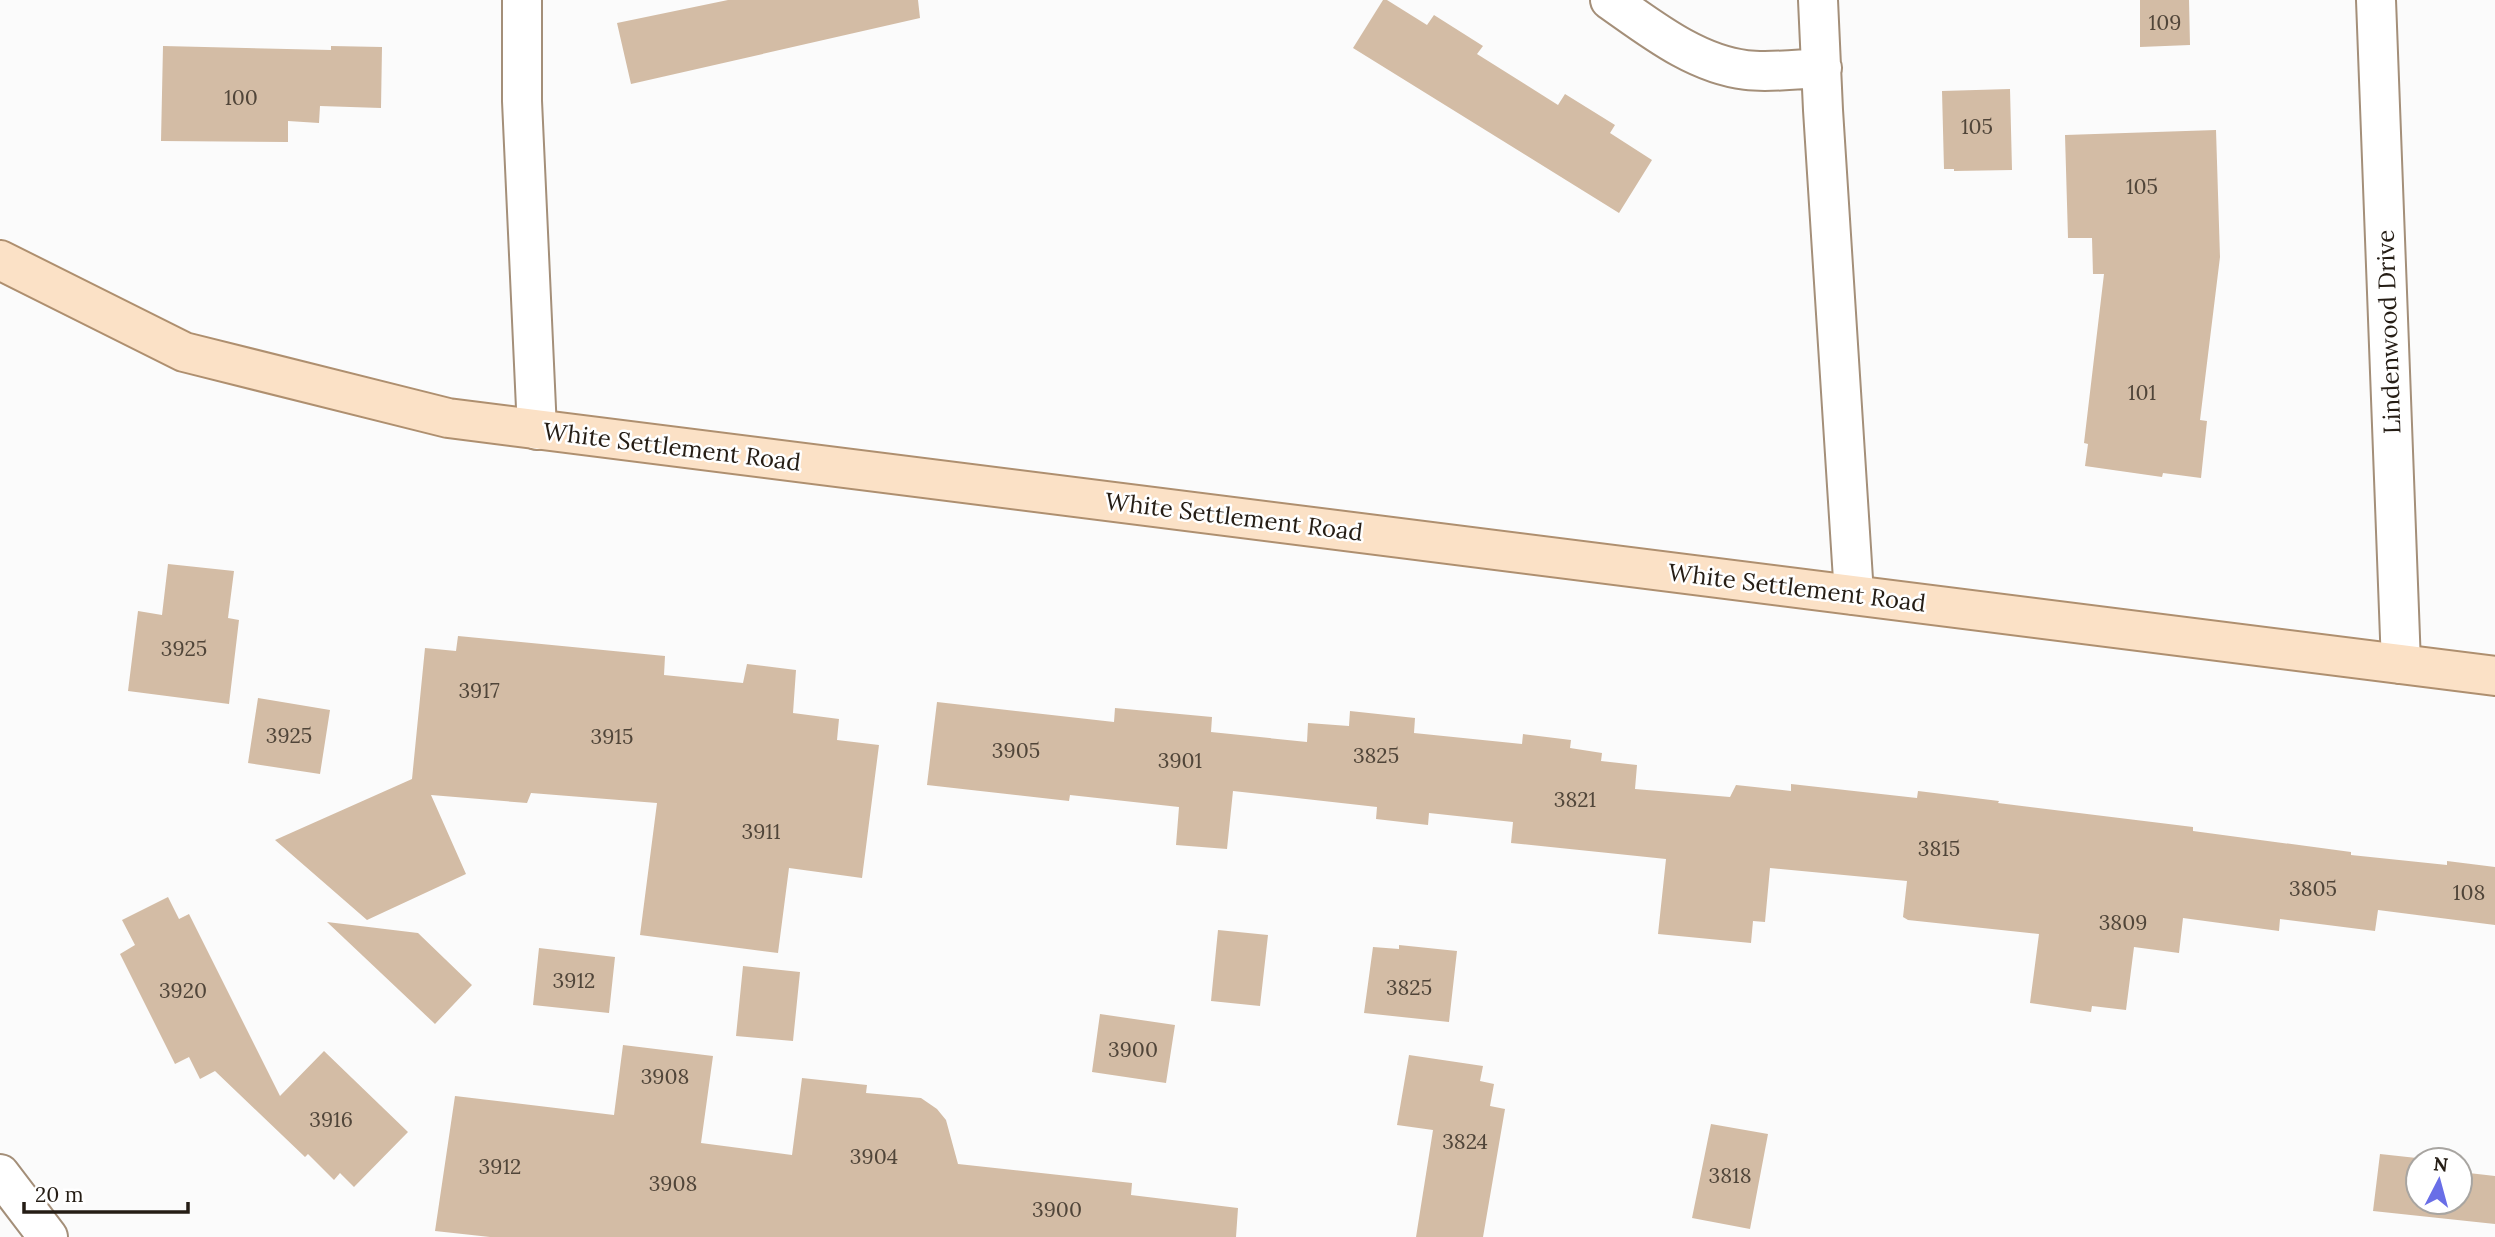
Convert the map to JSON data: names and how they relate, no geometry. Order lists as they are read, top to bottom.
{
  "streets": {
    "main road": ["White Settlement Road"],
    "street": ["Lindenwood Drive"]
  },
  "crossings": [
    ["Lindenwood Drive", "White Settlement Road"]
  ],
  "house_numbers": [
    "109",
    "100",
    "105",
    "105",
    "101",
    "3925",
    "3917",
    "3925",
    "3915",
    "3905",
    "3825",
    "3901",
    "3821",
    "3911",
    "3815",
    "3805",
    "108",
    "3809",
    "3912",
    "3825",
    "3920",
    "3900",
    "3908",
    "3916",
    "3824",
    "3904",
    "3912",
    "3818",
    "3908",
    "3900"
  ],
  "scale_bar": "20 m",
  "north": "top"
}
